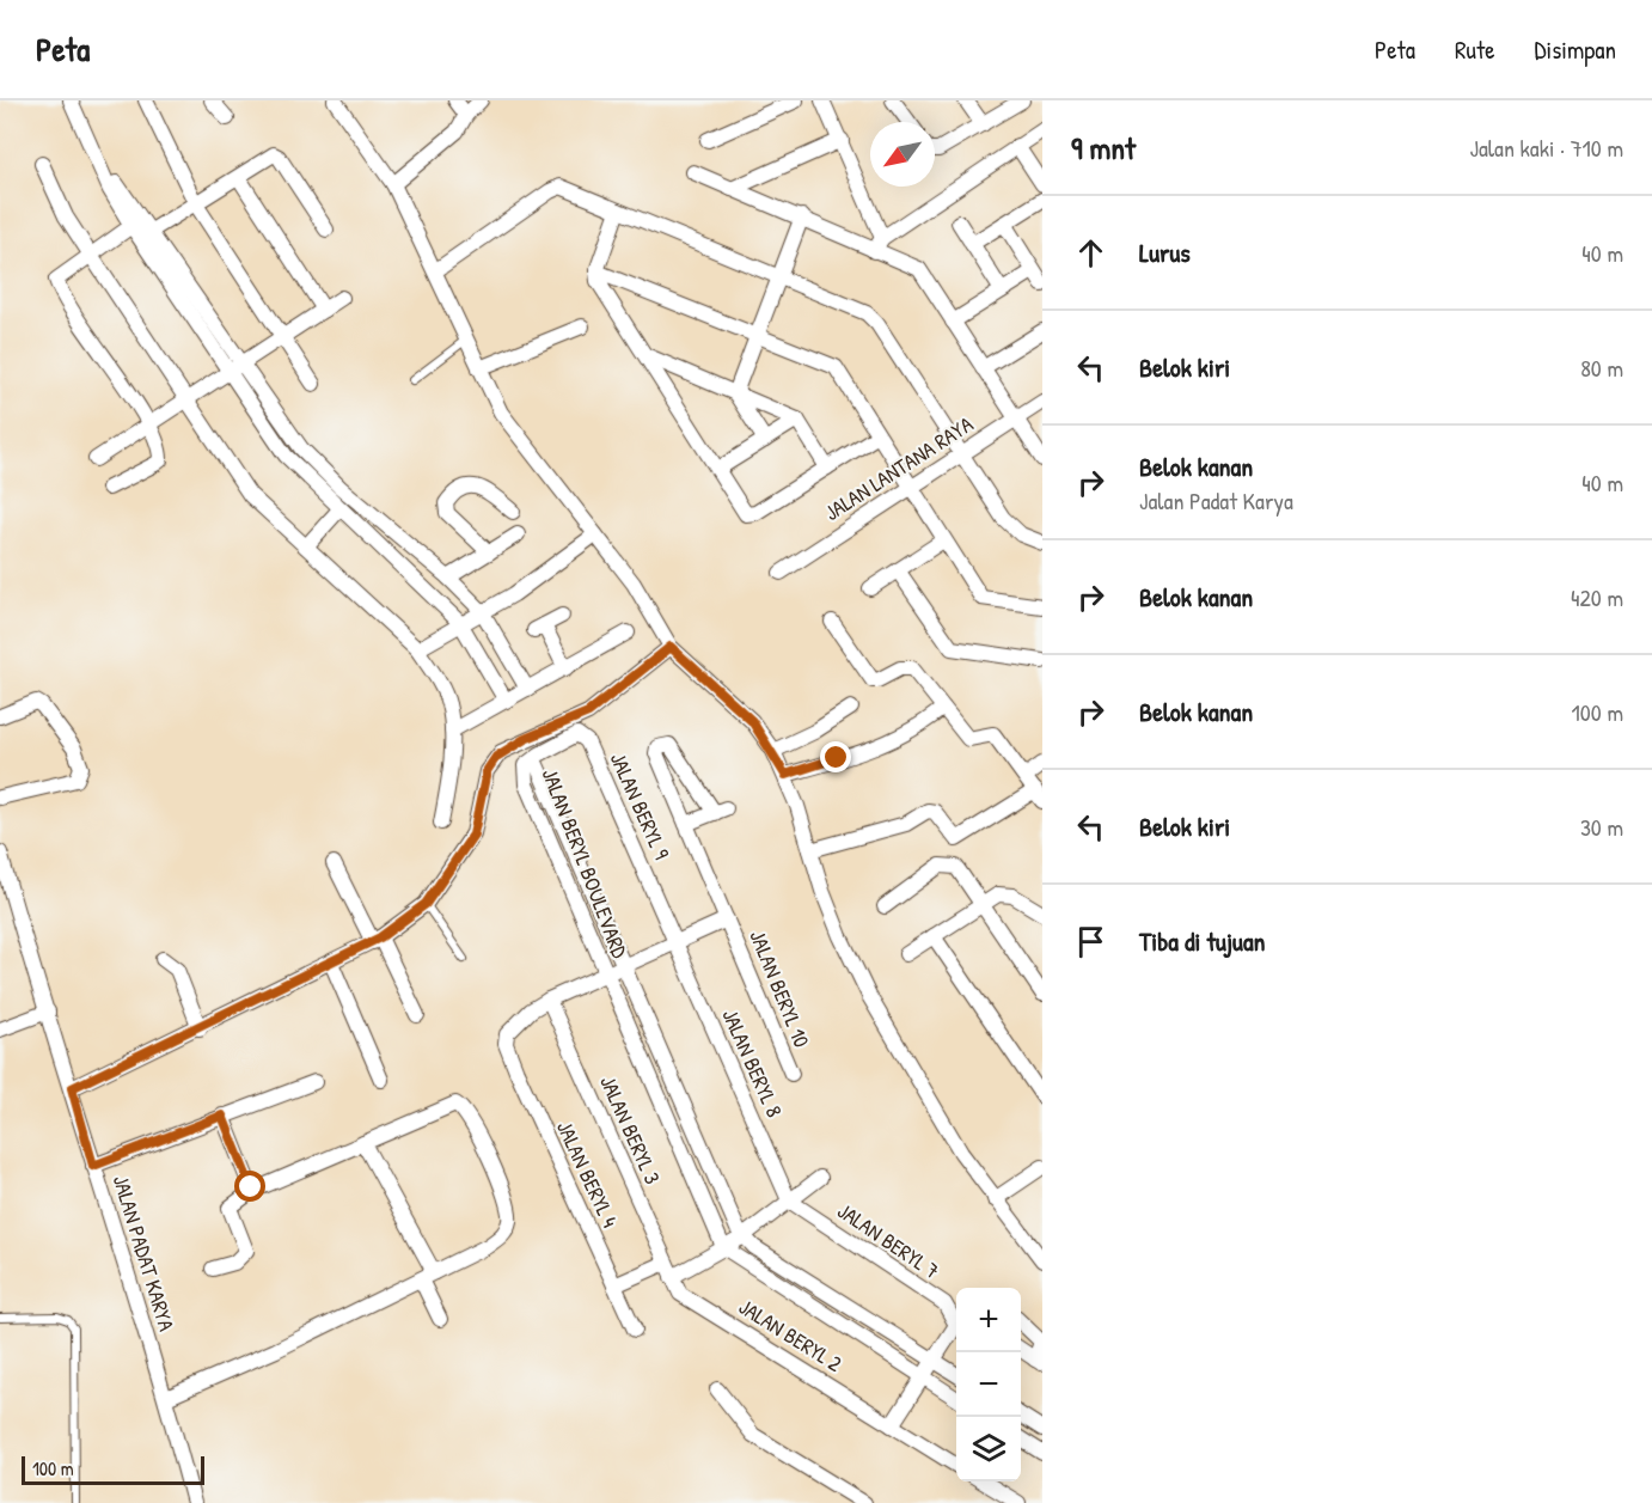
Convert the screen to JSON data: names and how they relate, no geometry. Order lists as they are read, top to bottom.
{
  "streets": {
    "street": [
      "JALAN LANTANA RAYA",
      "JALAN BERYL 9",
      "JALAN BERYL BOULEVARD",
      "JALAN BERYL 10",
      "JALAN BERYL 8",
      "JALAN BERYL 3",
      "JALAN BERYL 4",
      "JALAN BERYL 7",
      "JALAN PADAT KARYA",
      "JALAN BERYL 2"
    ]
  },
  "crossings": [
    ["JALAN BERYL 9", "JALAN BERYL BOULEVARD"],
    ["JALAN BERYL 9", "JALAN BERYL 10"],
    ["JALAN BERYL 9", "JALAN BERYL 8"],
    ["JALAN BERYL 8", "JALAN BERYL 7"],
    ["JALAN BERYL 3", "JALAN BERYL 4"],
    ["JALAN BERYL 3", "JALAN BERYL 2"]
  ],
  "scale_bar": "100 m",
  "north": "bottom left",
  "page": {
    "header": "Peta",
    "nav": ["Peta", "Rute", "Disimpan"],
    "heading": ["9 mnt", "Jalan kaki · 710 m"],
    "list": [
      ["Lurus", "40 m"],
      ["Belok kiri", "80 m"],
      ["Belok kanan", "Jalan Padat Karya", "40 m"],
      ["Belok kanan", "420 m"],
      ["Belok kanan", "100 m"],
      ["Belok kiri", "30 m"],
      "Tiba di tujuan"
    ],
    "map_buttons": ["+", "−"],
    "scale": "100 m"
  }
}
